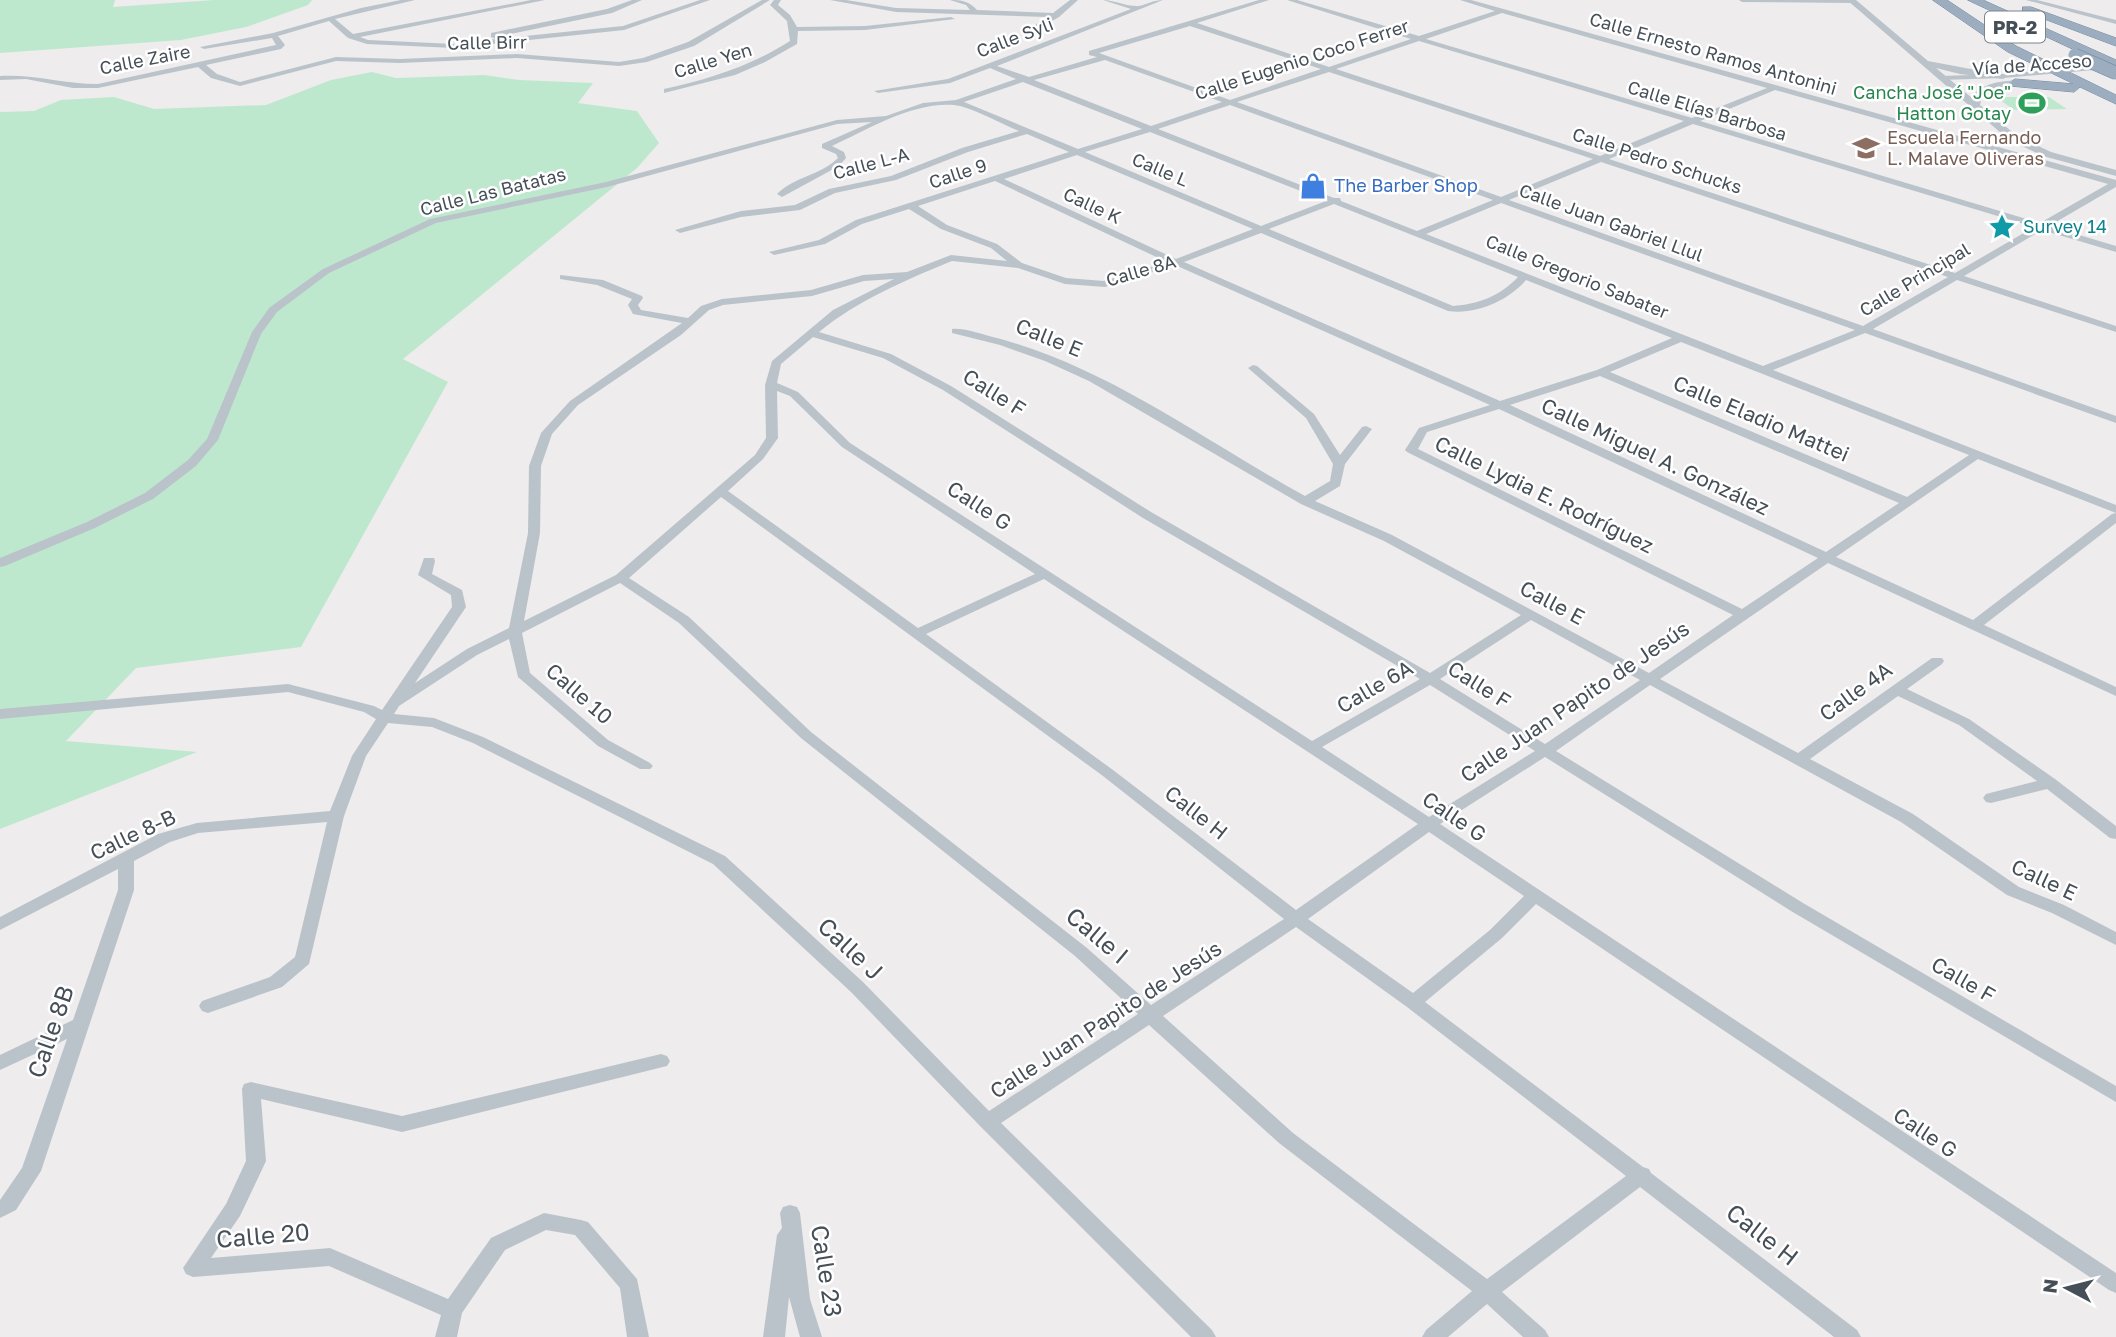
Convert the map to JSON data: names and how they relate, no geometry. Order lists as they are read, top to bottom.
{
  "streets": {
    "highway": ["PR-2"],
    "street": [
      "Calle Syli",
      "Calle Birr",
      "Calle Ernesto Ramos Antonini",
      "Calle Zaire",
      "Calle Eugenio Coco Ferrer",
      "Calle Yen",
      "Vía de Acceso",
      "Calle Elías Barbosa",
      "Calle Pedro Schucks",
      "Calle L-A",
      "Calle L",
      "Calle 9",
      "Calle Las Batatas",
      "Calle K",
      "Calle Juan Gabriel Llul",
      "Calle 8A",
      "Calle Gregorio Sabater",
      "Calle Principal",
      "Calle E",
      "Calle F",
      "Calle Eladio Mattei",
      "Calle Miguel A. González",
      "Calle Lydia E. Rodríguez",
      "Calle G",
      "Calle 6A",
      "Calle 4A",
      "Calle 10",
      "Calle Juan Papito de Jesús",
      "Calle H",
      "Calle 8-B",
      "Calle I",
      "Calle J",
      "Calle 8B",
      "Calle 20",
      "Calle 23"
    ]
  },
  "crossings": [
    ["PR-2", "Vía de Acceso"],
    ["Calle Syli", "Calle Gregorio Sabater"],
    ["Calle Birr", "Calle Zaire"],
    ["Calle Ernesto Ramos Antonini", "Calle Eugenio Coco Ferrer"],
    ["Calle Ernesto Ramos Antonini", "Calle Principal"],
    ["Calle Eugenio Coco Ferrer", "Calle Elías Barbosa"],
    ["Calle Eugenio Coco Ferrer", "Calle Pedro Schucks"],
    ["Calle Eugenio Coco Ferrer", "Calle 9"],
    ["Calle Eugenio Coco Ferrer", "Calle Juan Gabriel Llul"],
    ["Calle Eugenio Coco Ferrer", "Calle Gregorio Sabater"],
    ["Calle Elías Barbosa", "Calle Principal"],
    ["Calle Pedro Schucks", "Calle Principal"],
    ["Calle L-A", "Calle L"],
    ["Calle L", "Calle 9"],
    ["Calle L", "Calle Las Batatas"],
    ["Calle L", "Calle 8A"],
    ["Calle L", "Calle Gregorio Sabater"],
    ["Calle 9", "Calle K"],
    ["Calle 9", "Calle 8A"],
    ["Calle 9", "Calle Gregorio Sabater"],
    ["Calle K", "Calle 8A"],
    ["Calle K", "Calle Miguel A. González"],
    ["Calle Juan Gabriel Llul", "Calle Principal"],
    ["Calle 8A", "Calle Gregorio Sabater"],
    ["Calle 8A", "Calle Miguel A. González"],
    ["Calle Gregorio Sabater", "Calle Principal"],
    ["Calle Gregorio Sabater", "Calle Lydia E. Rodríguez"],
    ["Calle Gregorio Sabater", "Calle Juan Papito de Jesús"],
    ["Calle E", "Calle 6A"],
    ["Calle E", "Calle 4A"],
    ["Calle E", "Calle Juan Papito de Jesús"],
    ["Calle F", "Calle 6A"],
    ["Calle F", "Calle Juan Papito de Jesús"],
    ["Calle Eladio Mattei", "Calle Lydia E. Rodríguez"],
    ["Calle Eladio Mattei", "Calle Juan Papito de Jesús"],
    ["Calle Miguel A. González", "Calle Lydia E. Rodríguez"],
    ["Calle Miguel A. González", "Calle Juan Papito de Jesús"],
    ["Calle Lydia E. Rodríguez", "Calle Juan Papito de Jesús"],
    ["Calle G", "Calle 6A"],
    ["Calle G", "Calle Juan Papito de Jesús"],
    ["Calle Juan Papito de Jesús", "Calle H"],
    ["Calle Juan Papito de Jesús", "Calle I"],
    ["Calle Juan Papito de Jesús", "Calle J"],
    ["Calle 8-B", "Calle 8B"]
  ],
  "places": {
    "sports": ["Cancha José \"Joe\" Hatton Gotay"],
    "school or university": ["Escuela Fernando L. Malave Oliveras"],
    "shop": ["The Barber Shop"],
    "place": ["Survey 14"]
  },
  "north": "left"
}
